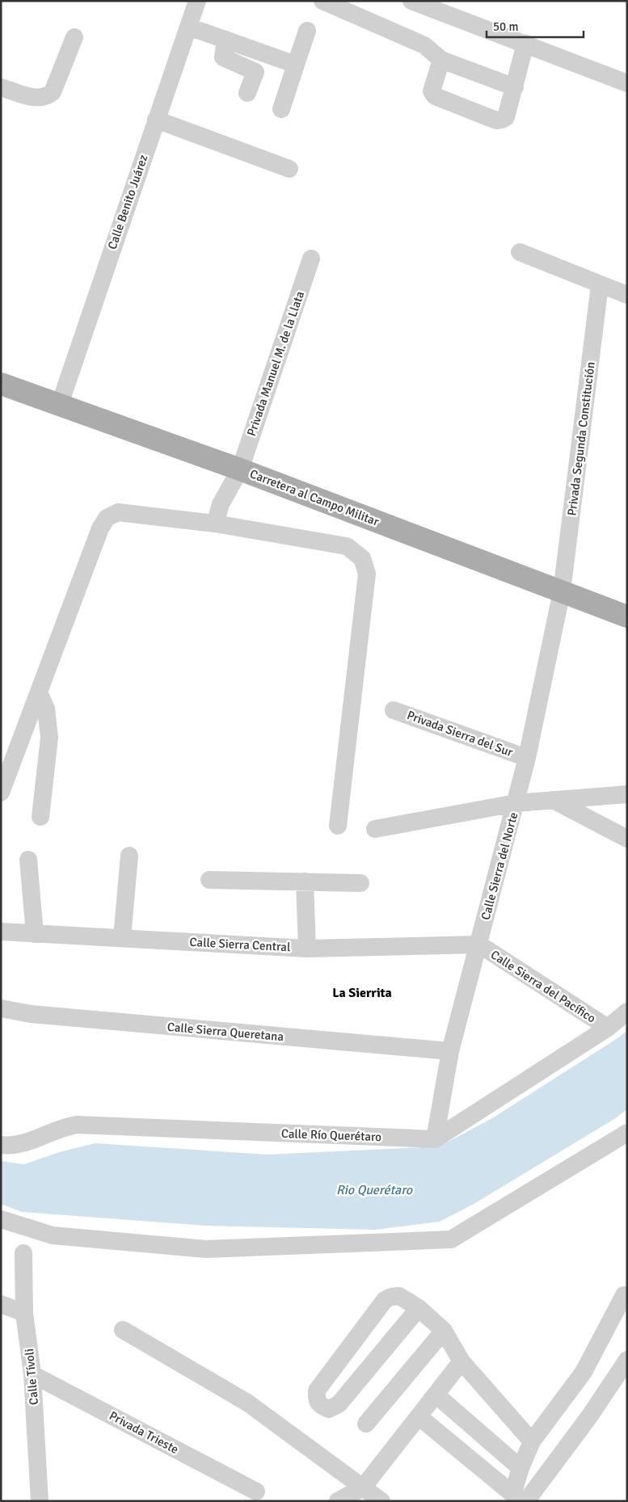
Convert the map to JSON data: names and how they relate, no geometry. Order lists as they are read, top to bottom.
{
  "streets": {
    "main road": ["Carretera al Campo Militar"],
    "street": [
      "Calle Benito Juárez",
      "Privada Manuel M. de la Llata",
      "Privada Segunda Constitución",
      "Privada Sierra del Sur",
      "Calle Sierra del Norte",
      "Calle Sierra Central",
      "Calle Sierra del Pacífico",
      "Calle Sierra Queretana",
      "Calle Río Querétaro",
      "Calle Tívoli",
      "Privada Trieste"
    ]
  },
  "crossings": [
    ["Calle Benito Juárez", "Carretera al Campo Militar"],
    ["Privada Manuel M. de la Llata", "Carretera al Campo Militar"],
    ["Privada Segunda Constitución", "Carretera al Campo Militar"],
    ["Privada Segunda Constitución", "Calle Sierra del Norte"],
    ["Carretera al Campo Militar", "Calle Sierra del Norte"],
    ["Privada Sierra del Sur", "Calle Sierra del Norte"],
    ["Calle Sierra del Norte", "Calle Sierra Central"],
    ["Calle Sierra del Norte", "Calle Sierra del Pacífico"],
    ["Calle Sierra del Norte", "Calle Sierra Queretana"],
    ["Calle Sierra del Norte", "Calle Río Querétaro"],
    ["Calle Sierra Central", "Calle Sierra del Pacífico"],
    ["Calle Tívoli", "Privada Trieste"]
  ],
  "districts": ["La Sierrita"],
  "water": ["Rio Querétaro"],
  "scale_bar": "50 m"
}
